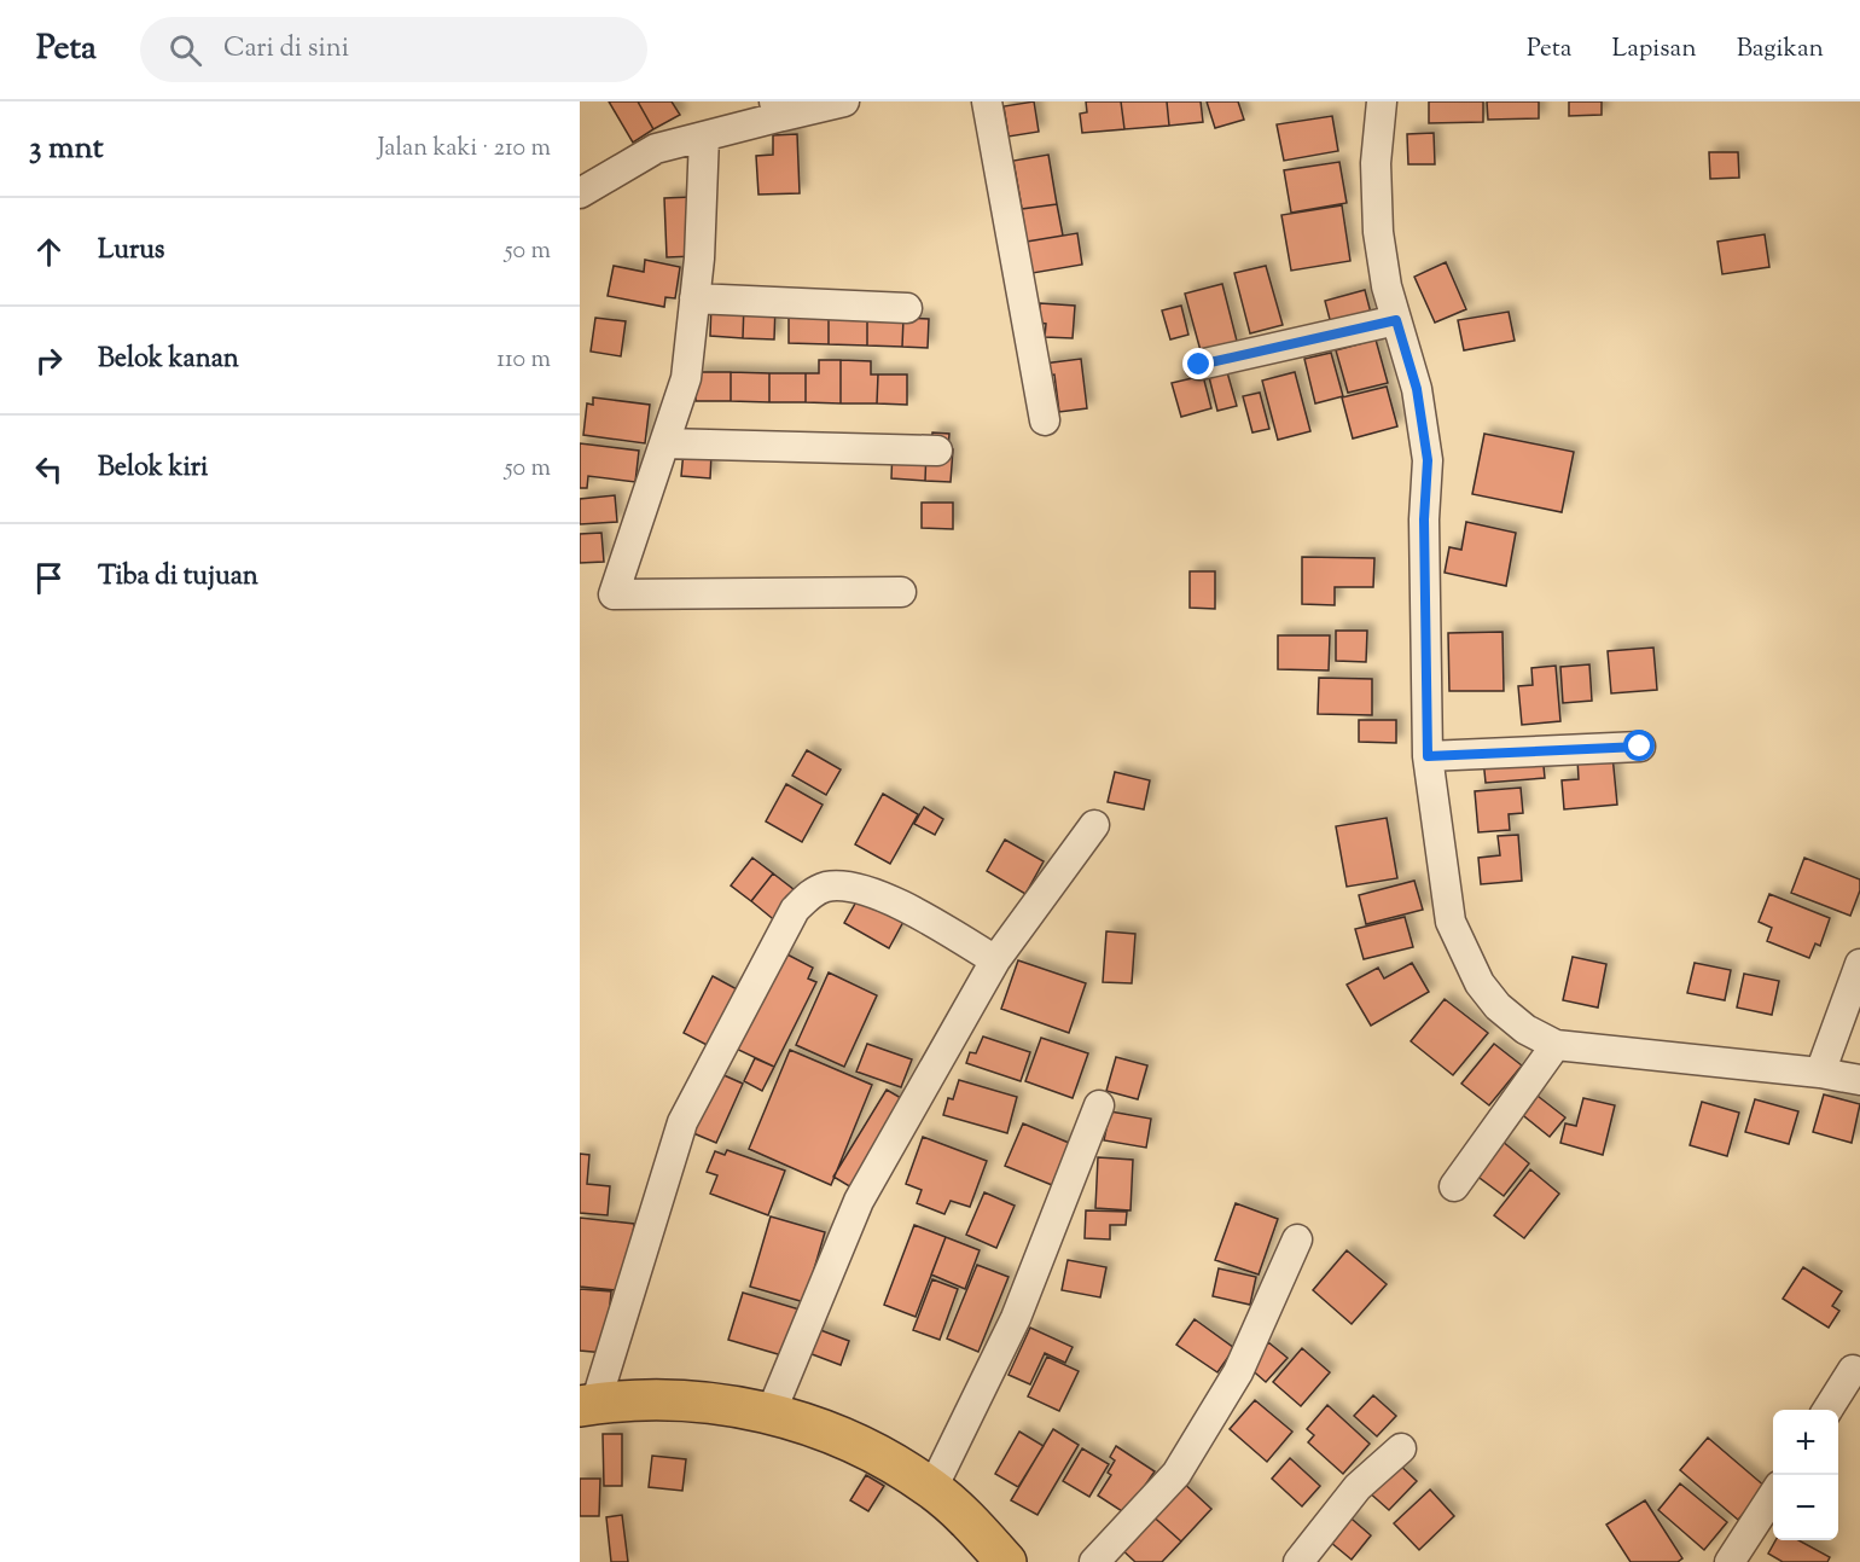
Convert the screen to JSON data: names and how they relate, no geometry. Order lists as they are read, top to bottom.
{
  "page": {
    "header": "Peta",
    "search": "Cari di sini",
    "nav": ["Peta", "Lapisan", "Bagikan"],
    "heading": ["3 mnt", "Jalan kaki · 210 m"],
    "list": [
      ["Lurus", "50 m"],
      ["Belok kanan", "110 m"],
      ["Belok kiri", "50 m"],
      "Tiba di tujuan"
    ],
    "map_buttons": ["+", "−"]
  }
}
